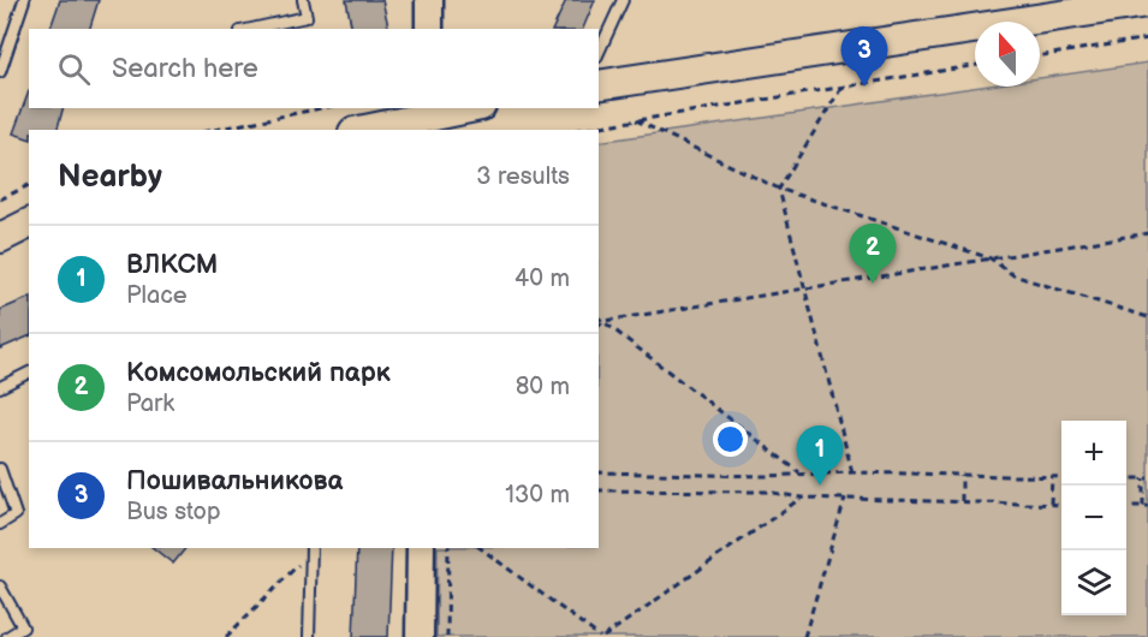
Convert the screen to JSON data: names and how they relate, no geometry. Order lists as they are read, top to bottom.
{
  "north": "top",
  "page": {
    "pins": ["3", "2", "1"],
    "search": "Search here",
    "heading": ["Nearby", "3 results"],
    "list": [
      {
        "mark": "1",
        "name": "ВЛКСМ",
        "note": "Place",
        "value": "40 m"
      },
      {
        "mark": "2",
        "name": "Комсомольский парк",
        "note": "Park",
        "value": "80 m"
      },
      {
        "mark": "3",
        "name": "Пошивальникова",
        "note": "Bus stop",
        "value": "130 m"
      }
    ],
    "map_buttons": ["+", "−"]
  }
}
